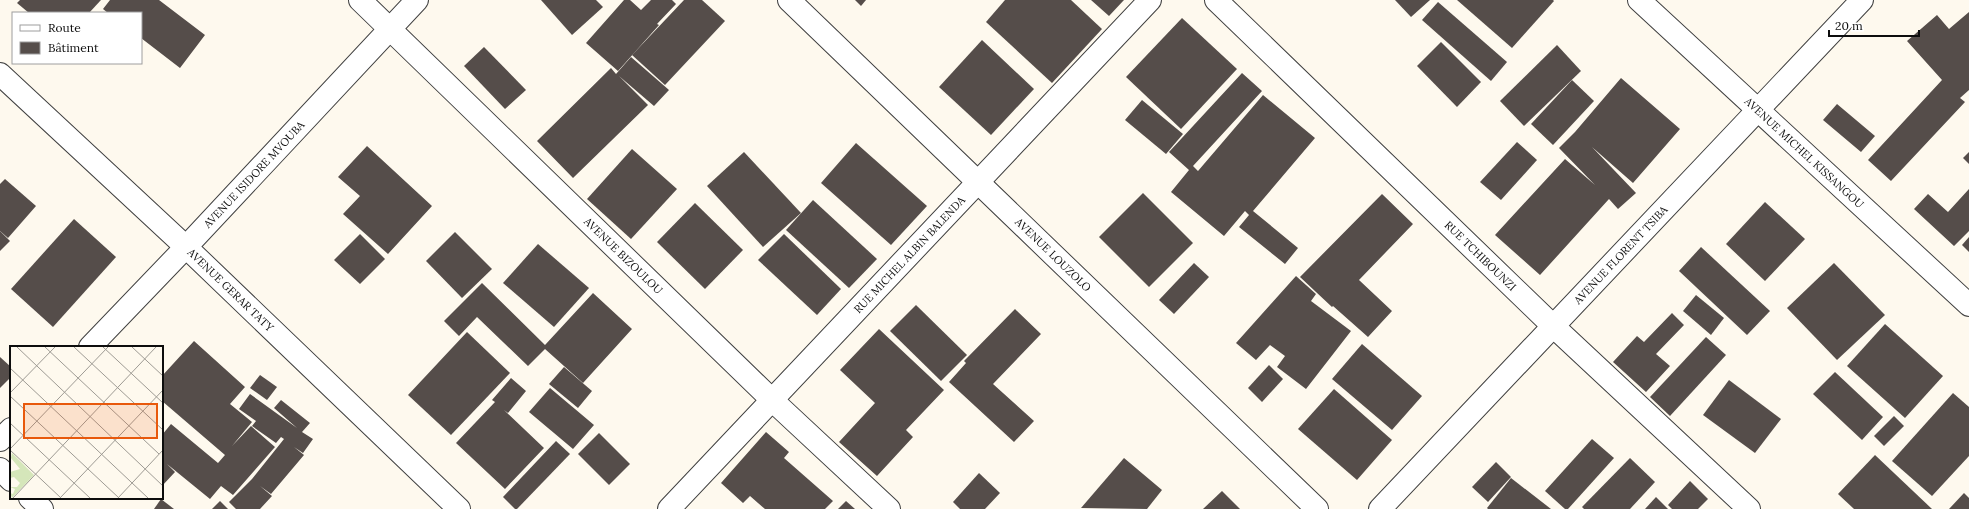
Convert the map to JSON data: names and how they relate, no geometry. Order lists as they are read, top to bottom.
{
  "streets": {
    "street": [
      "AVENUE MICHEL KISSANGOU",
      "AVENUE ISIDORE MVOUBA",
      "AVENUE LOUZOLO",
      "AVENUE FLORENT TSIBA",
      "AVENUE BIZOULOU",
      "RUE MICHEL ALBIN BALENDA",
      "RUE TCHIBOUNZI",
      "AVENUE GERAR TATY"
    ]
  },
  "crossings": [
    ["AVENUE MICHEL KISSANGOU", "AVENUE FLORENT TSIBA"],
    ["AVENUE ISIDORE MVOUBA", "AVENUE BIZOULOU"],
    ["AVENUE ISIDORE MVOUBA", "AVENUE GERAR TATY"],
    ["AVENUE LOUZOLO", "RUE MICHEL ALBIN BALENDA"],
    ["AVENUE FLORENT TSIBA", "RUE TCHIBOUNZI"],
    ["AVENUE BIZOULOU", "RUE MICHEL ALBIN BALENDA"]
  ],
  "legend": ["Route", "Bâtiment"],
  "scale_bar": "20 m"
}
